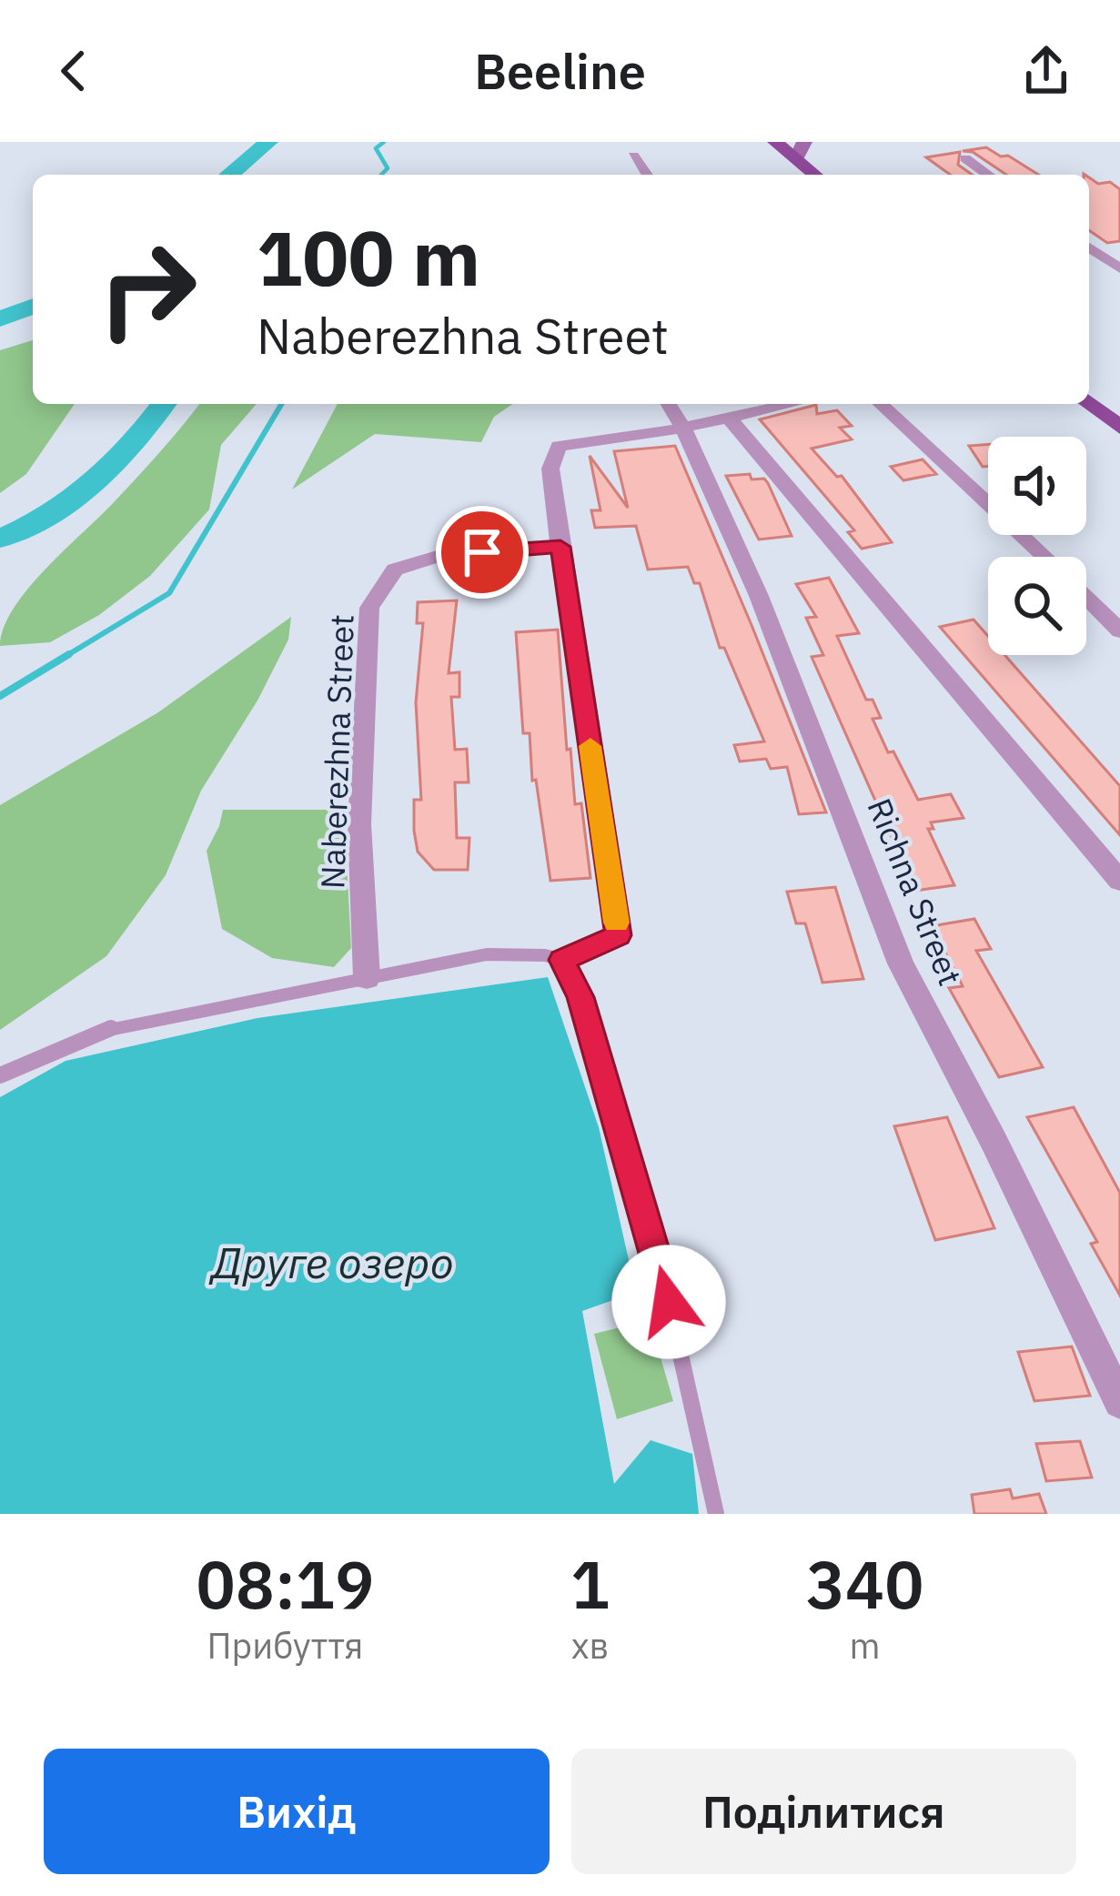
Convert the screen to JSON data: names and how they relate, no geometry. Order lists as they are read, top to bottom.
{
  "streets": {
    "street": ["Naberezhna Street", "Richna Street"]
  },
  "water": ["Друге озеро"],
  "page": {
    "header": "Beeline",
    "turn": ["100 m", "Naberezhna Street"],
    "eta": [
      "08:19",
      "Прибуття",
      "1",
      "хв",
      "340",
      "m"
    ],
    "buttons": ["Вихід", "Поділитися"]
  }
}
